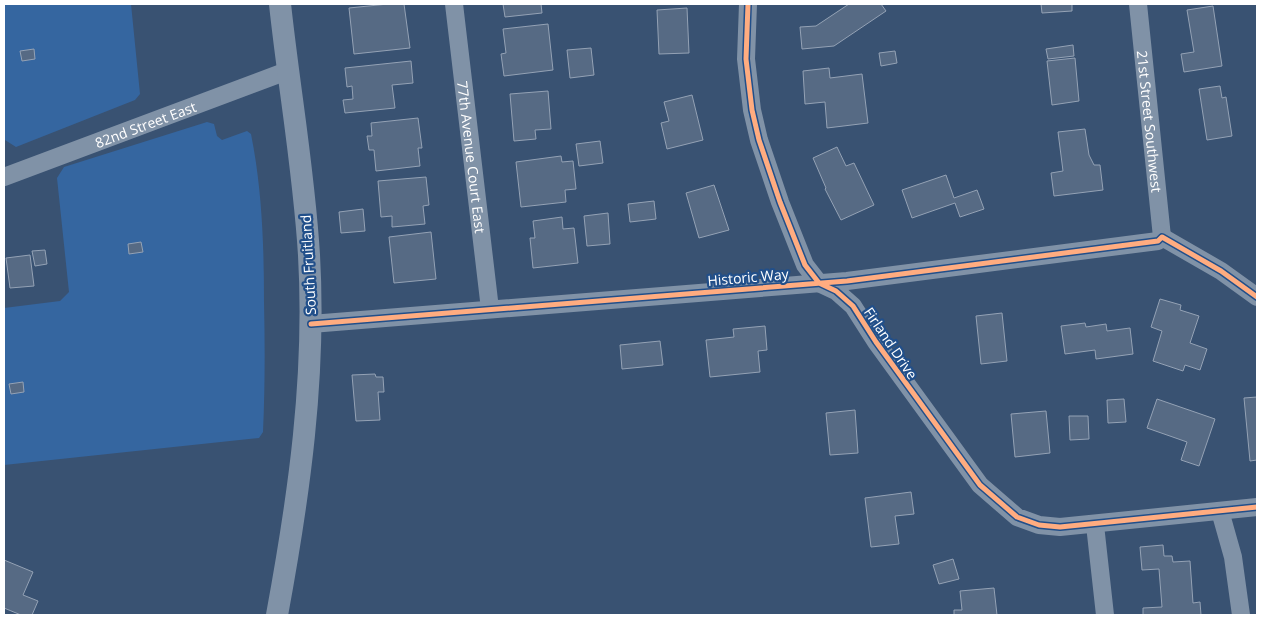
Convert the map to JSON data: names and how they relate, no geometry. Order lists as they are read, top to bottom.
{
  "streets": {
    "street": [
      "21st Street Southwest",
      "82nd Street East",
      "77th Avenue Court East",
      "South Fruitland",
      "Historic Way",
      "Firland Drive"
    ]
  },
  "crossings": [
    ["21st Street Southwest", "Historic Way"],
    ["82nd Street East", "South Fruitland"],
    ["77th Avenue Court East", "Historic Way"],
    ["South Fruitland", "Historic Way"],
    ["Historic Way", "Firland Drive"]
  ]
}
